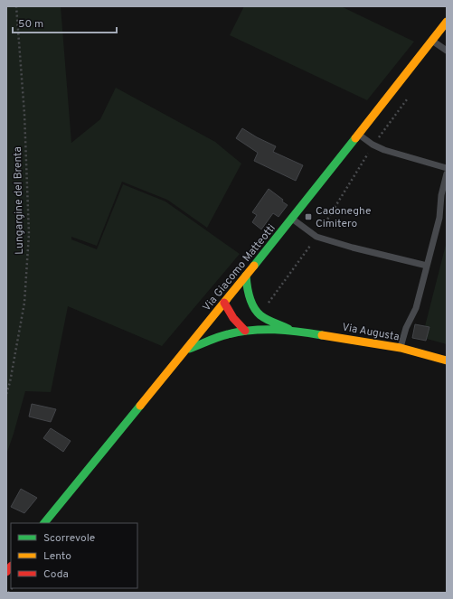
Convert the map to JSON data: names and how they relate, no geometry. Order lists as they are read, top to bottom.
{
  "streets": {
    "main road": ["Via Giacomo Matteotti", "Via Augusta"],
    "path": ["Lungargine del Brenta"]
  },
  "crossings": [
    ["Via Giacomo Matteotti", "Via Augusta"]
  ],
  "places": {
    "transit": ["Cadoneghe Cimitero"]
  },
  "legend": ["Scorrevole", "Lento", "Coda"],
  "scale_bar": "50 m"
}
